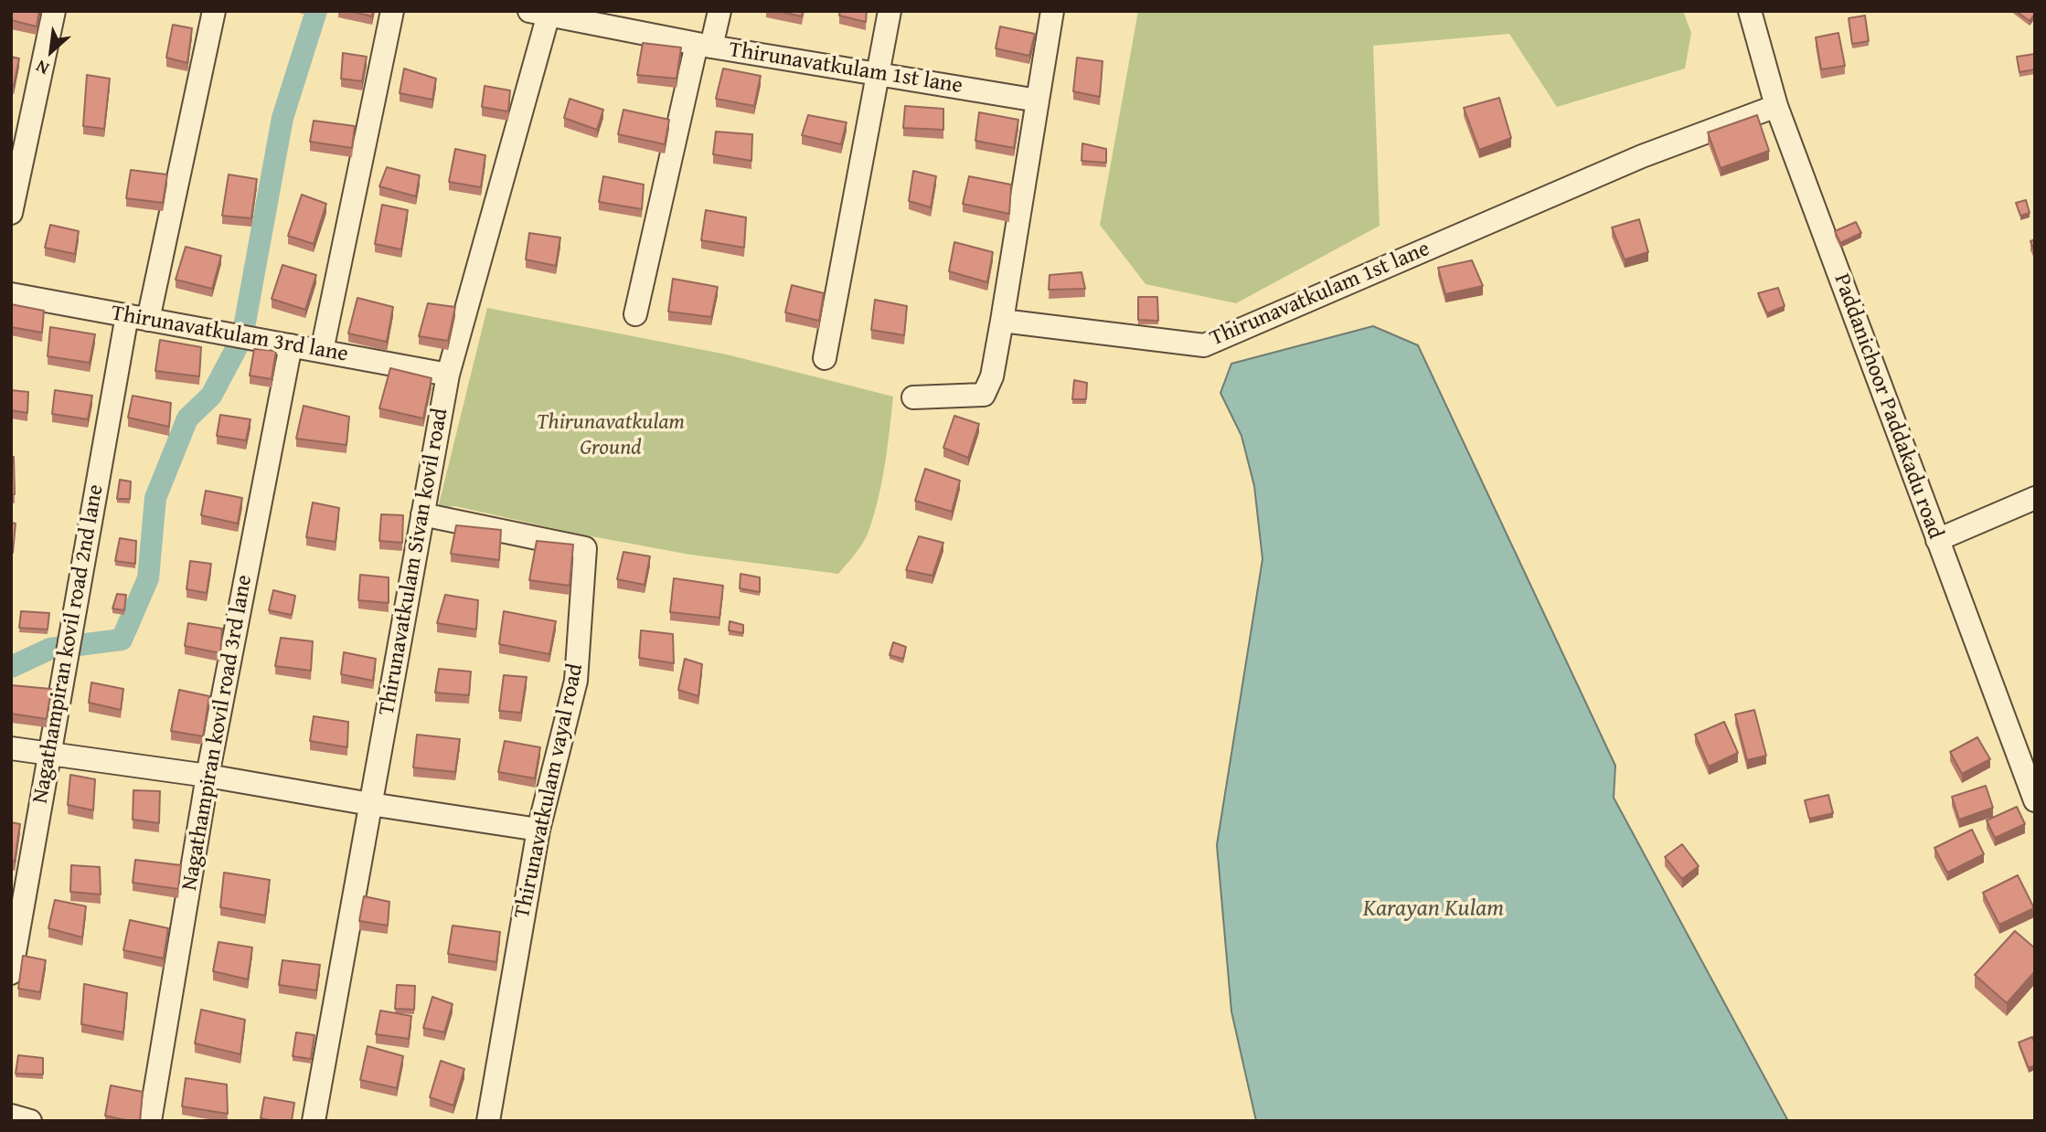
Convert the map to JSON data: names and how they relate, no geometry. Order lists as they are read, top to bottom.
{
  "streets": {
    "street": [
      "Thirunavatkulam 1st lane",
      "Thirunavatkulam 3rd lane",
      "Paddanichoor Paddakadu road",
      "Thirunavatkulam Sivan kovil road",
      "Nagathampiran kovil road 2nd lane",
      "Nagathampiran kovil road 3rd lane",
      "Thirunavatkulam vayal road"
    ]
  },
  "crossings": [
    ["Thirunavatkulam 1st lane", "Paddanichoor Paddakadu road"],
    ["Thirunavatkulam 1st lane", "Thirunavatkulam Sivan kovil road"],
    ["Thirunavatkulam 3rd lane", "Thirunavatkulam Sivan kovil road"],
    ["Thirunavatkulam 3rd lane", "Nagathampiran kovil road 2nd lane"],
    ["Thirunavatkulam 3rd lane", "Nagathampiran kovil road 3rd lane"],
    ["Thirunavatkulam Sivan kovil road", "Thirunavatkulam vayal road"]
  ],
  "water": ["Karayan Kulam"],
  "parks": ["Thirunavatkulam Ground"],
  "north": "bottom left"
}
